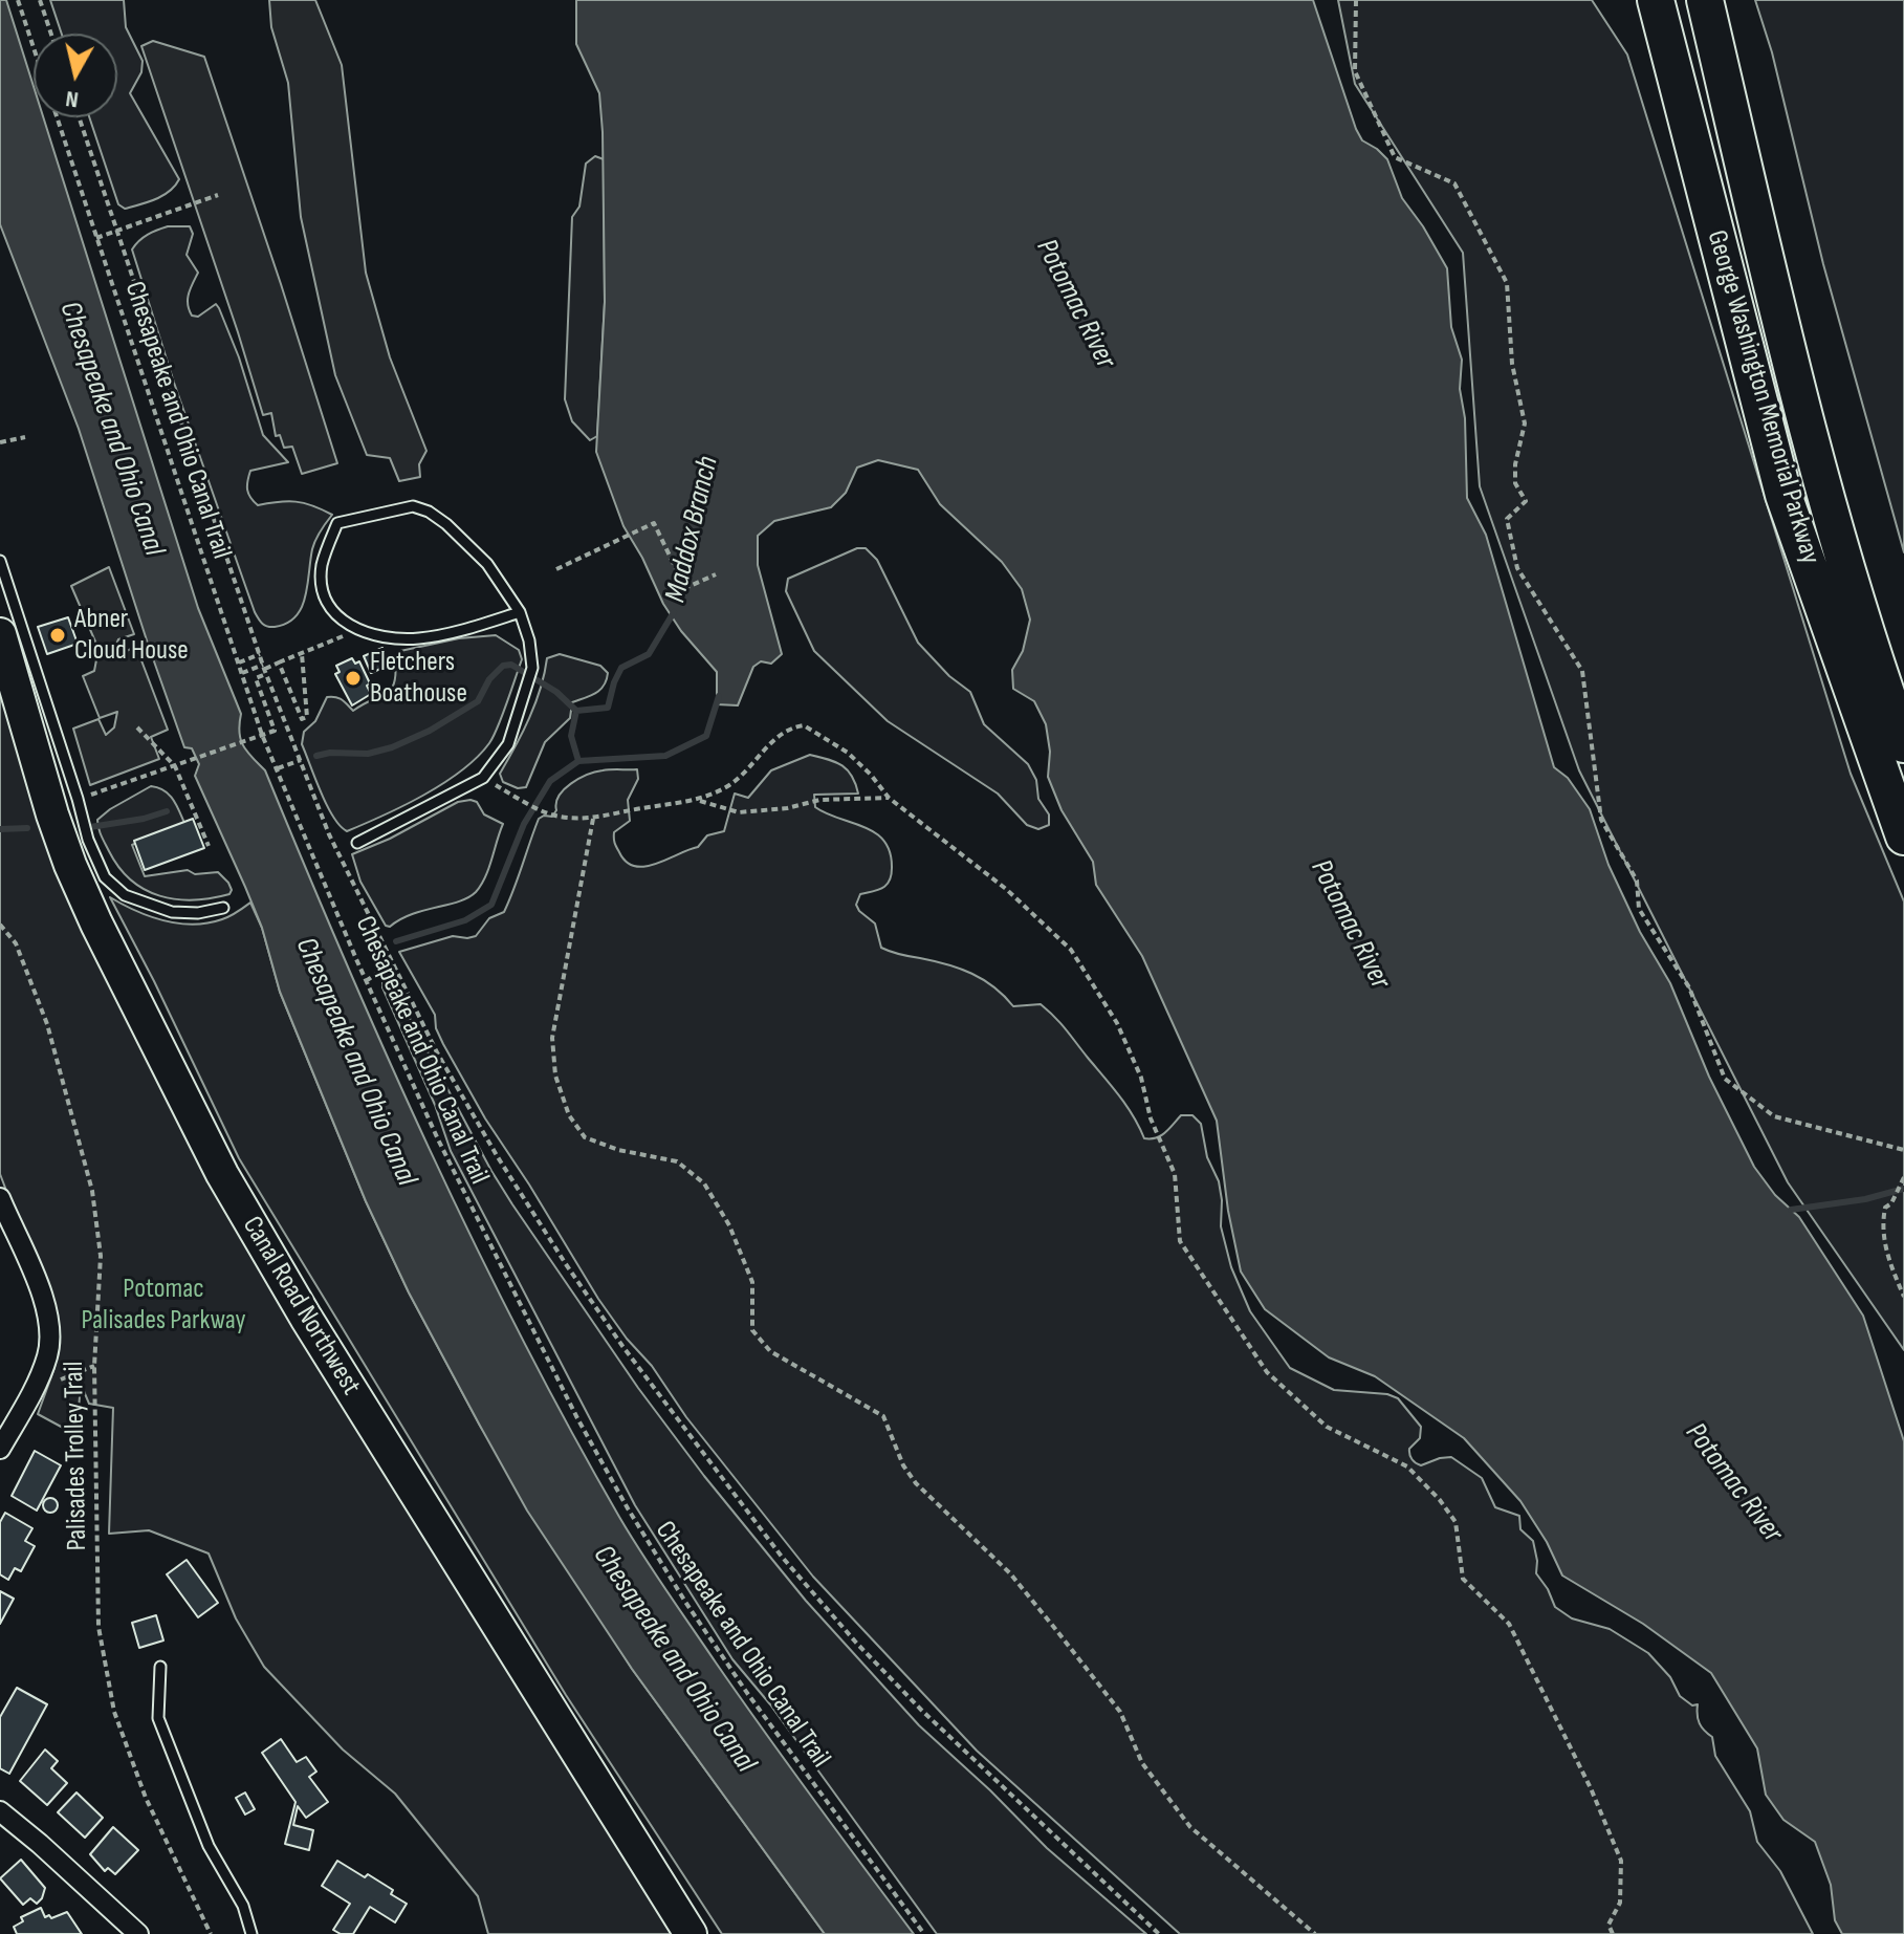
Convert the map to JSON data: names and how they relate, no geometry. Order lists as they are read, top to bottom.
{
  "streets": {
    "highway": ["George Washington Memorial Parkway", "Canal Road Northwest"],
    "path": ["Chesapeake and Ohio Canal Trail", "Palisades Trolley Trail"]
  },
  "water": ["Potomac River", "Chesapeake and Ohio Canal", "Maddox Branch"],
  "parks": ["Potomac Palisades Parkway"],
  "places": ["Abner Cloud House", "Fletchers Boathouse"],
  "north": "bottom"
}
